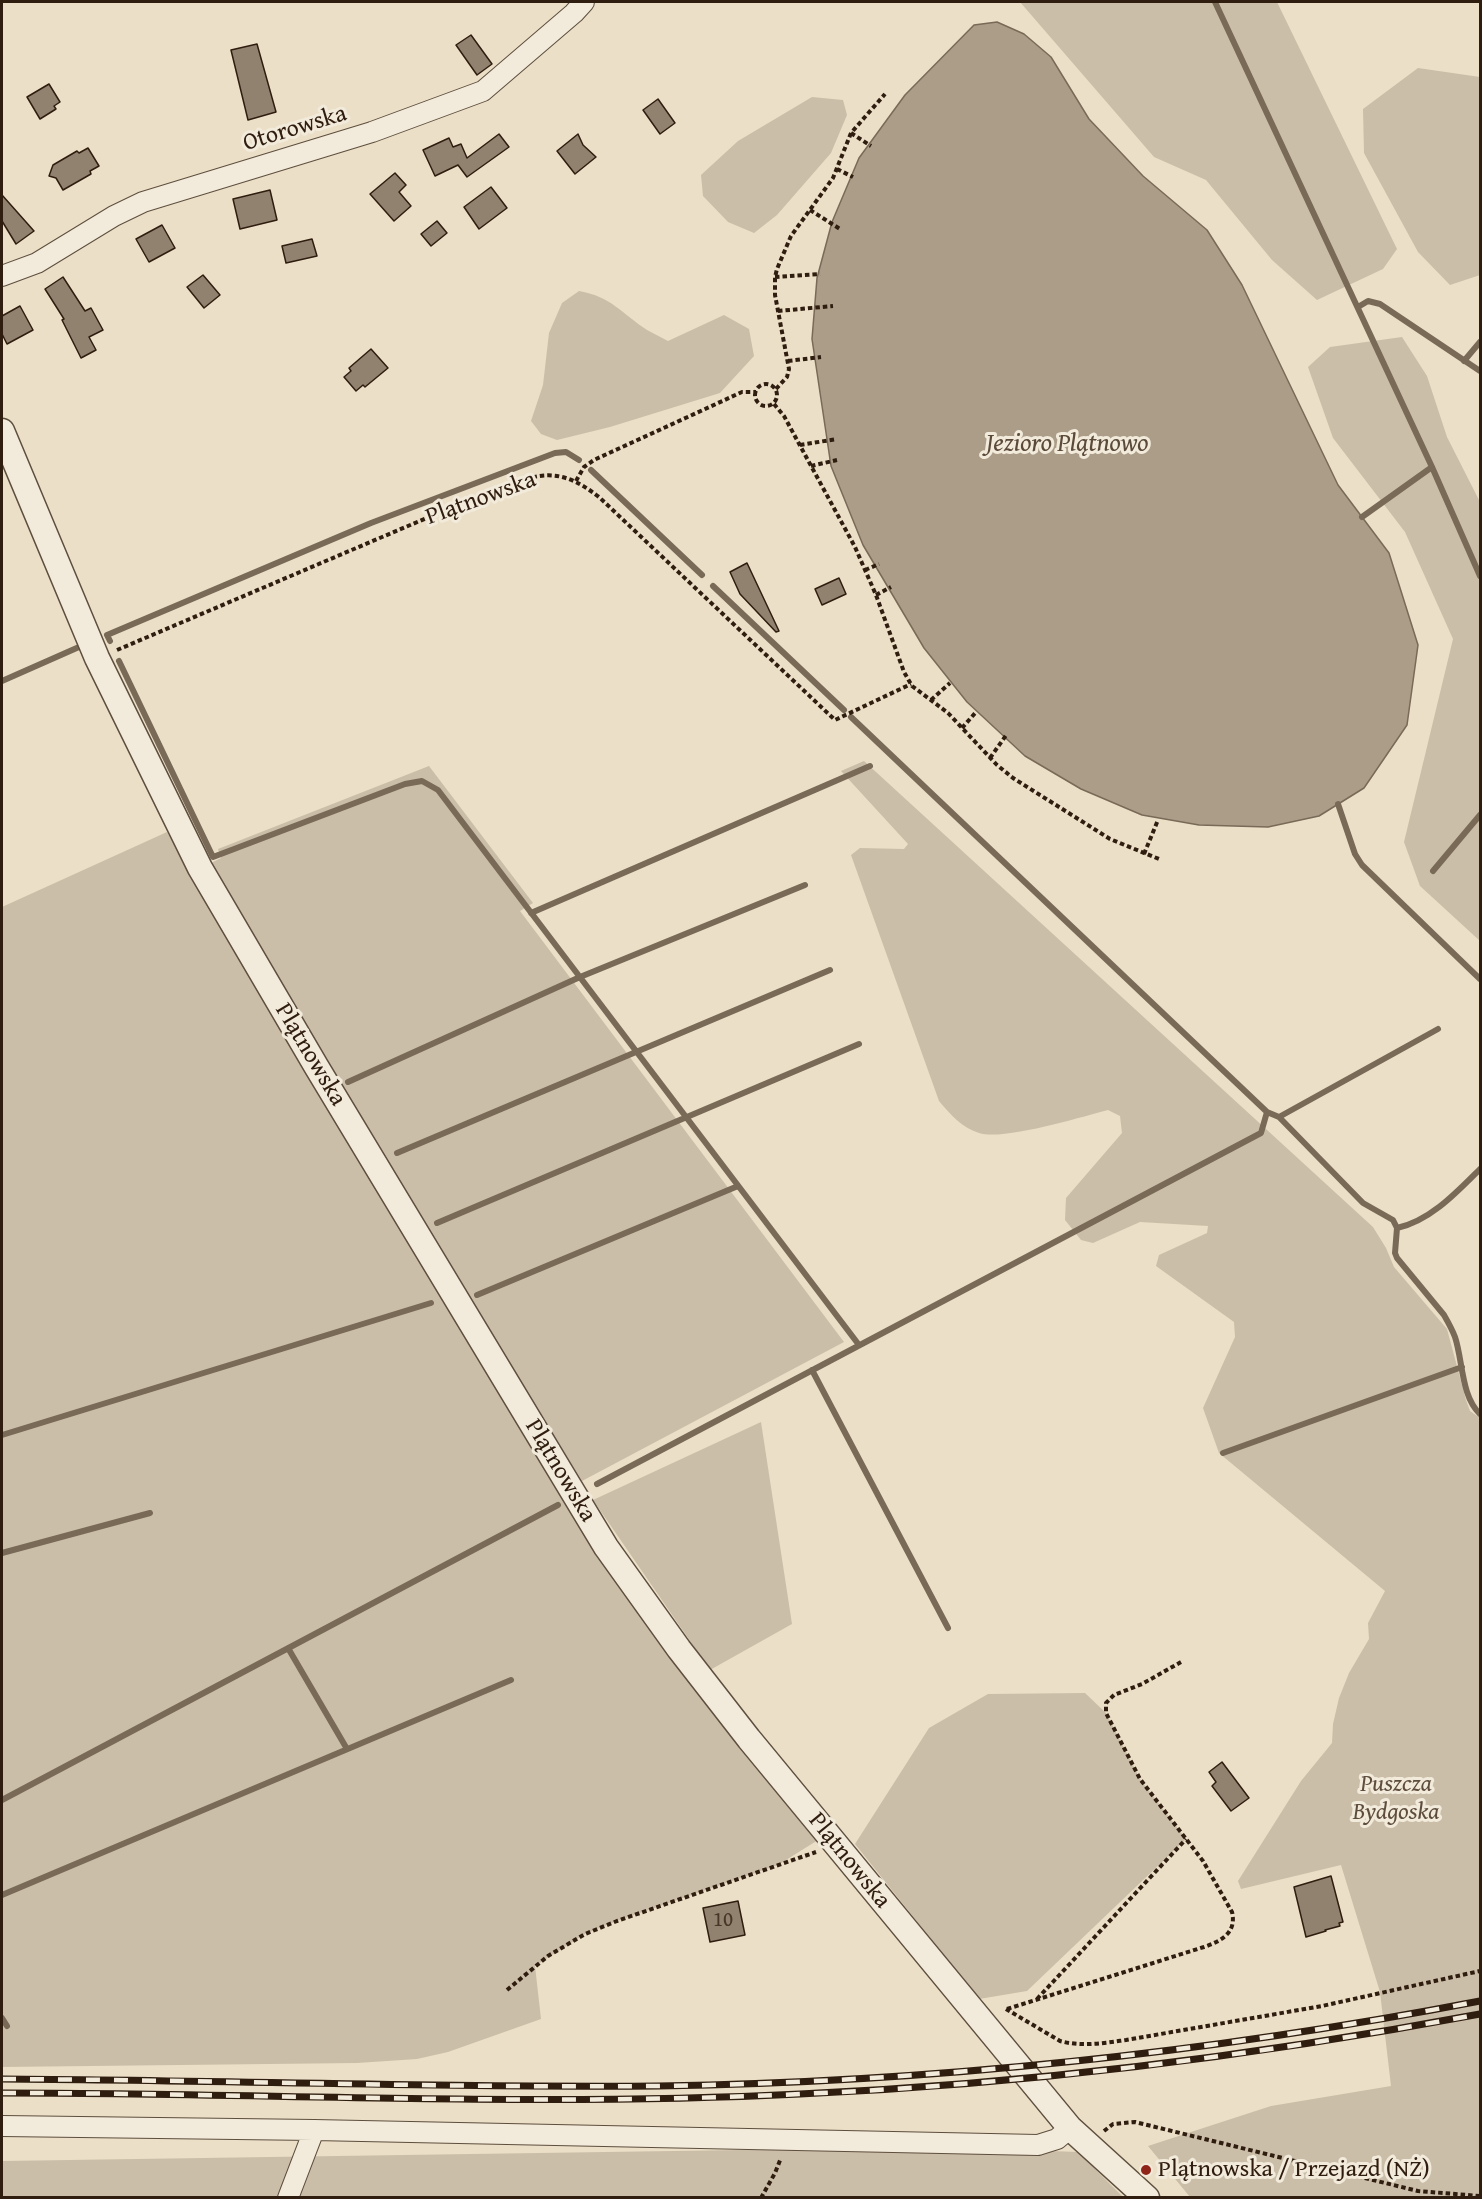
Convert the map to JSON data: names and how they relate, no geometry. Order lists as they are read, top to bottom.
{
  "streets": {
    "street": ["Otorowska", "Plątnowska"]
  },
  "water": ["Jezioro Plątnowo"],
  "parks": ["Puszcza Bydgoska"],
  "places": ["Plątnowska / Przejazd (NŻ)"],
  "house_numbers": ["10"]
}
